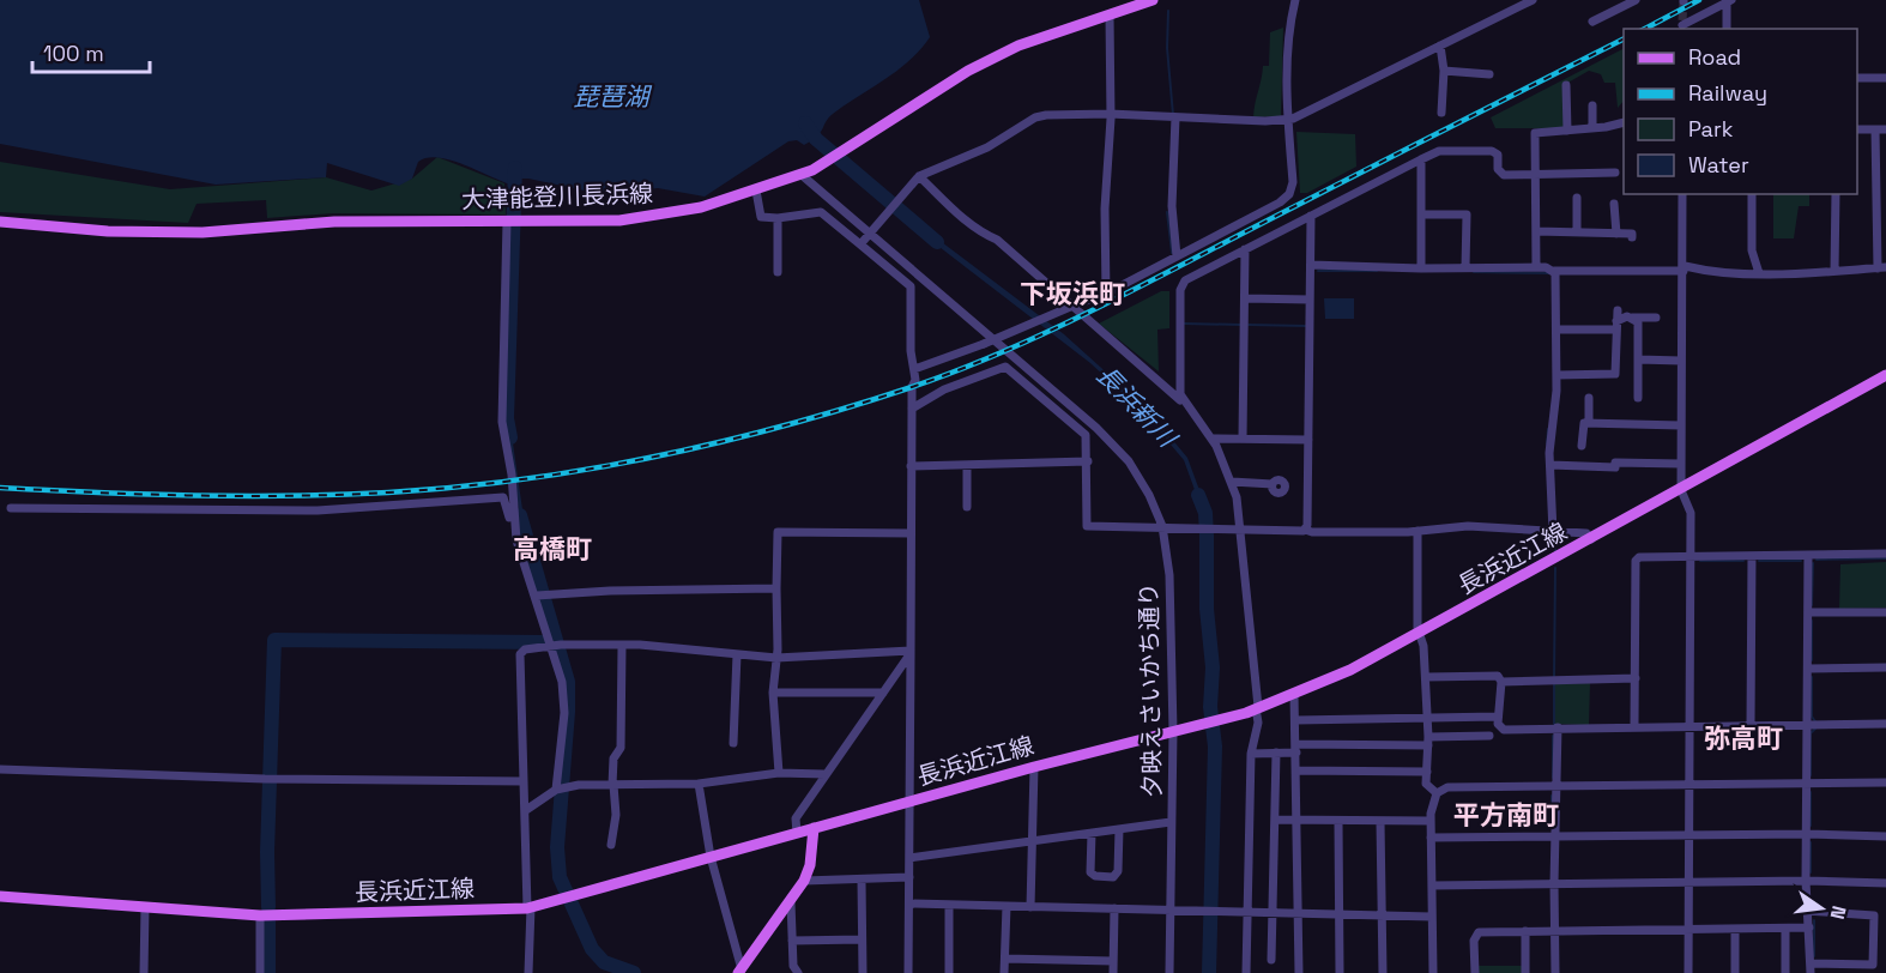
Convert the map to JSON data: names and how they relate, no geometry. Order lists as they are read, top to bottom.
{
  "streets": {
    "main road": ["大津能登川長浜線", "長浜近江線"],
    "street": ["夕映えさいかち通り"]
  },
  "crossings": [
    ["大津能登川長浜線", "夕映えさいかち通り"],
    ["長浜近江線", "夕映えさいかち通り"]
  ],
  "districts": [
    "下坂浜町",
    "高橋町",
    "弥高町",
    "平方南町"
  ],
  "water": ["琵琶湖", "長浜新川"],
  "legend": [
    "Road",
    "Railway",
    "Park",
    "Water"
  ],
  "scale_bar": "100 m",
  "north": "right"
}
